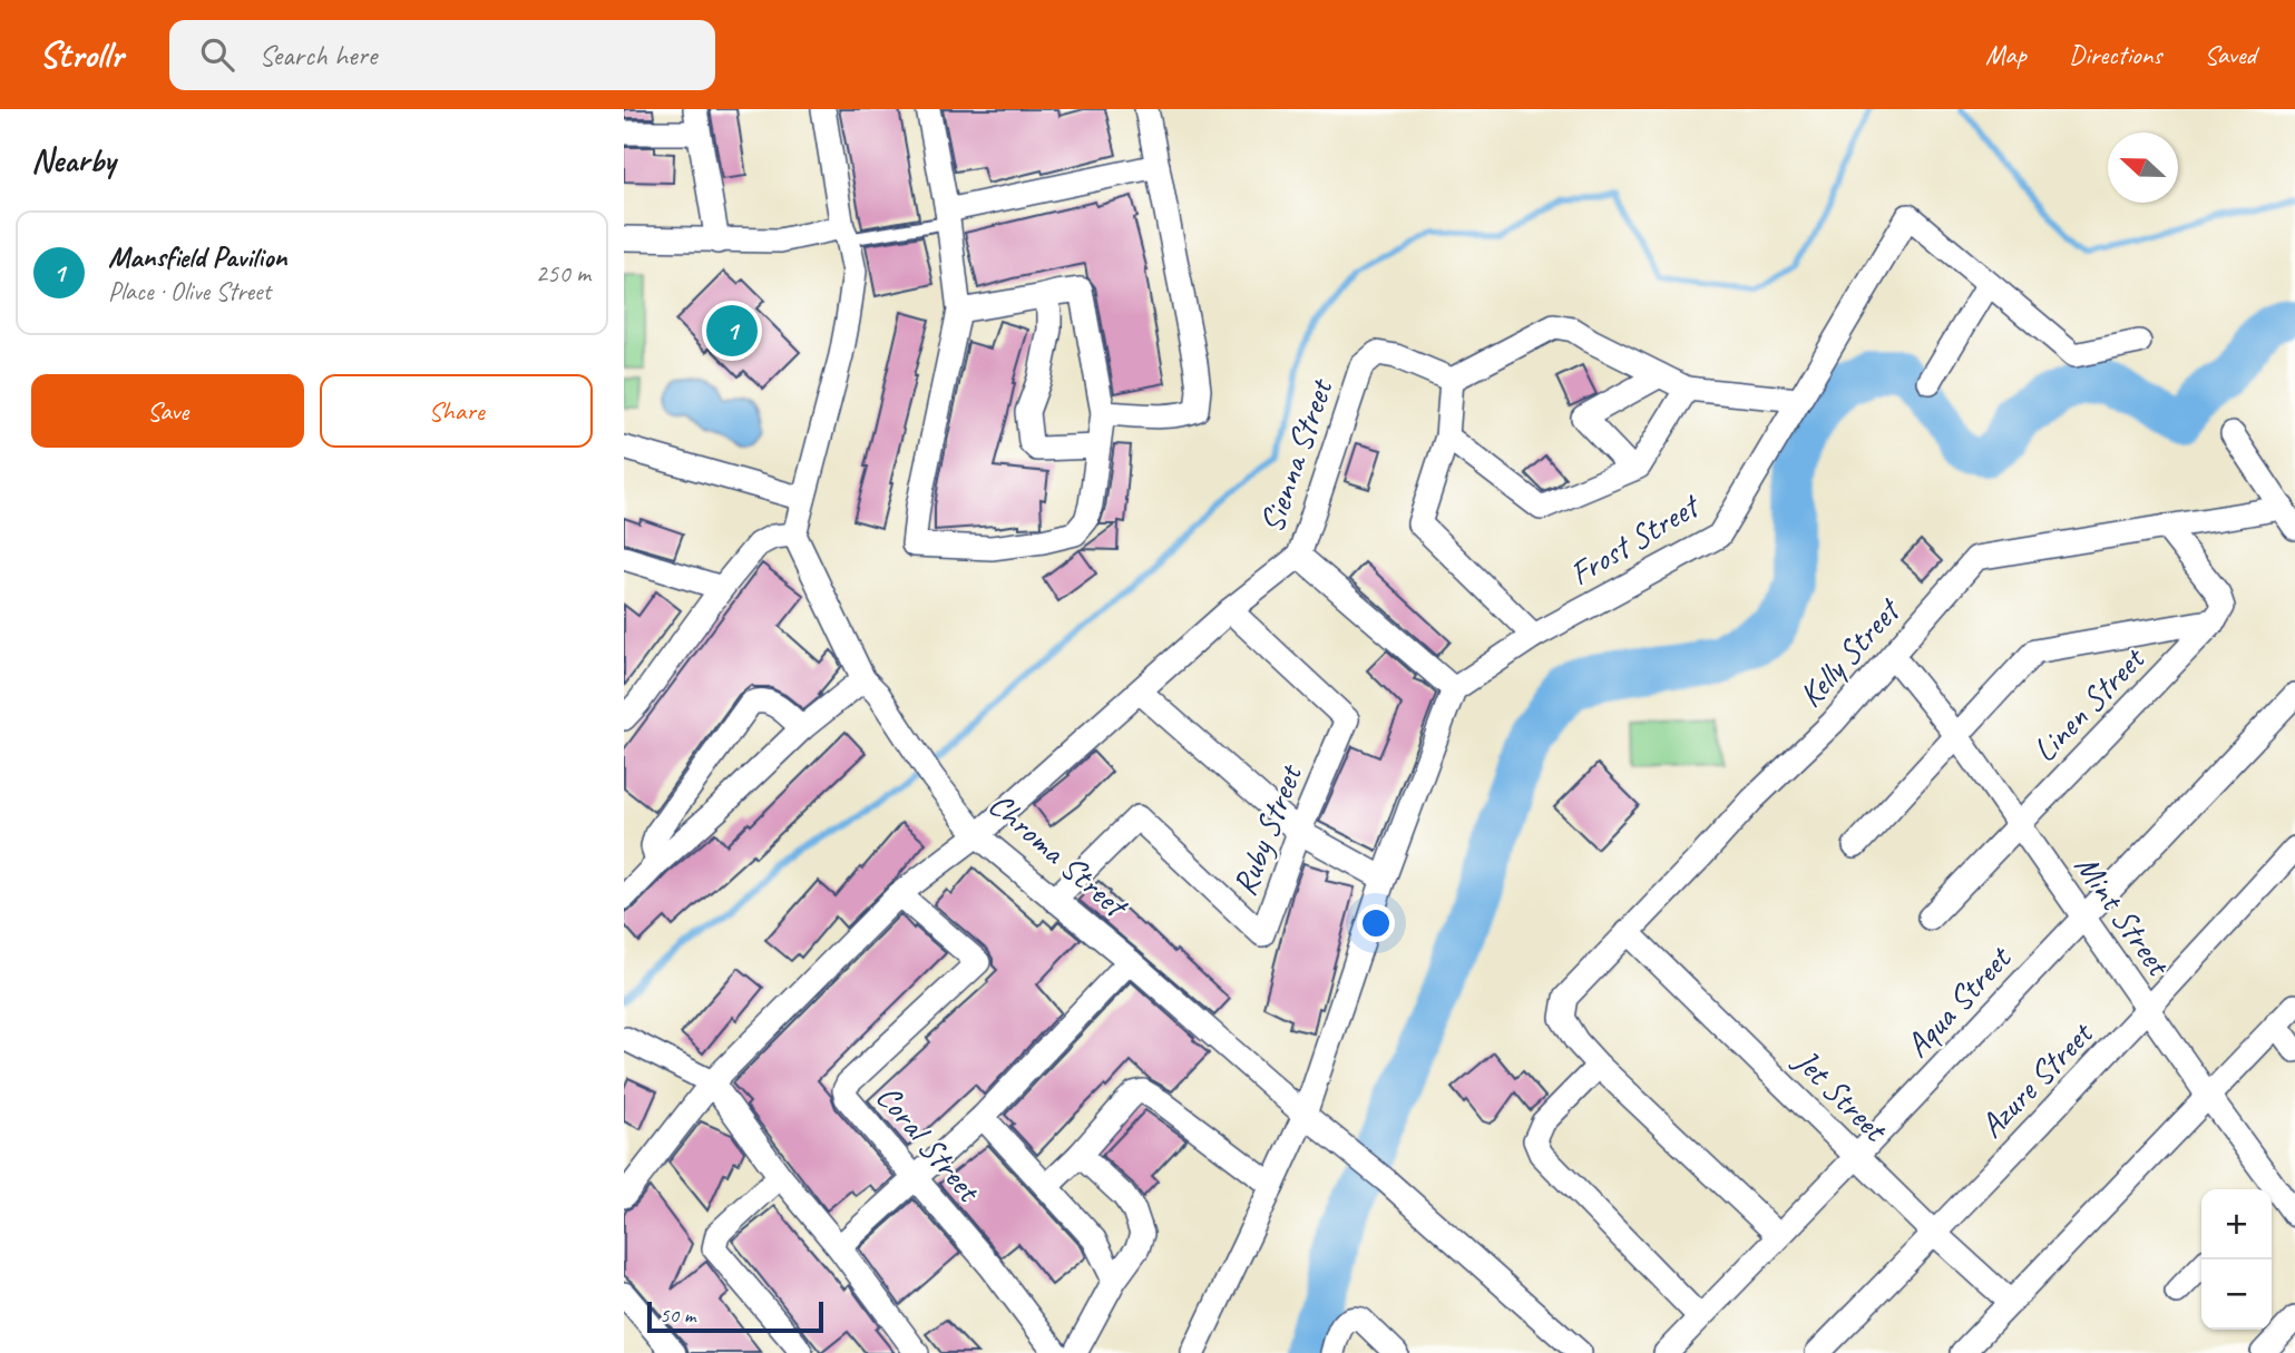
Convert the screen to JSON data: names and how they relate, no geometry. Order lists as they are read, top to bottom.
{
  "streets": {
    "street": [
      "Sienna Street",
      "Frost Street",
      "Kelly Street",
      "Linen Street",
      "Ruby Street",
      "Chroma Street",
      "Mint Street",
      "Aqua Street",
      "Azure Street",
      "Jet Street",
      "Coral Street"
    ]
  },
  "crossings": [
    ["Sienna Street", "Ruby Street"],
    ["Sienna Street", "Chroma Street"],
    ["Sienna Street", "Coral Street"],
    ["Kelly Street", "Mint Street"],
    ["Kelly Street", "Jet Street"],
    ["Linen Street", "Mint Street"],
    ["Ruby Street", "Chroma Street"],
    ["Mint Street", "Aqua Street"],
    ["Mint Street", "Azure Street"],
    ["Aqua Street", "Jet Street"],
    ["Azure Street", "Jet Street"]
  ],
  "scale_bar": "50 m",
  "north": "left",
  "page": {
    "header": "Strollr",
    "search": "Search here",
    "nav": ["Map", "Directions", "Saved"],
    "heading": "Nearby",
    "list": [
      {
        "mark": "1",
        "name": "Mansfield Pavilion",
        "note": "Place · Olive Street",
        "value": "250 m"
      }
    ],
    "pins": "1",
    "buttons": ["Save", "Share"],
    "map_buttons": ["+", "−"],
    "scale": "50 m"
  }
}
